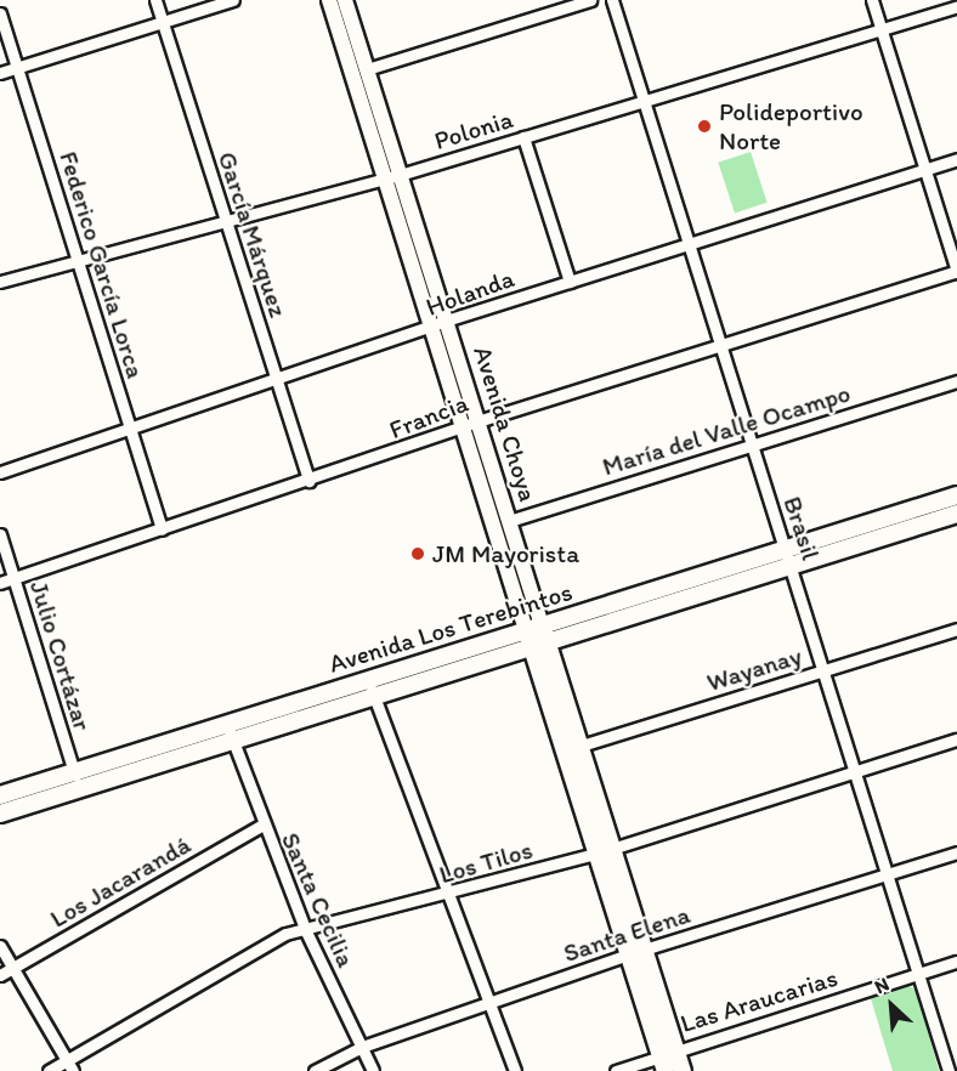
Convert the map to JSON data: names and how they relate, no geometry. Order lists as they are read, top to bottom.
{
  "streets": {
    "main road": ["Avenida Choya", "Avenida Los Terebintos"],
    "street": [
      "Polonia",
      "García Márquez",
      "Federico García Lorca",
      "Holanda",
      "Francia",
      "María del Valle Ocampo",
      "Brasil",
      "Julio Cortázar",
      "Wayanay",
      "Los Tilos",
      "Los Jacarandá",
      "Santa Cecilia",
      "Santa Elena",
      "Las Araucarias"
    ]
  },
  "crossings": [
    ["Polonia", "García Márquez"],
    ["Polonia", "Federico García Lorca"],
    ["Polonia", "Avenida Choya"],
    ["Polonia", "Brasil"],
    ["García Márquez", "Holanda"],
    ["García Márquez", "Francia"],
    ["Federico García Lorca", "Holanda"],
    ["Federico García Lorca", "Francia"],
    ["Holanda", "Avenida Choya"],
    ["Holanda", "Brasil"],
    ["Francia", "Avenida Choya"],
    ["Francia", "Brasil"],
    ["Francia", "Julio Cortázar"],
    ["Avenida Choya", "María del Valle Ocampo"],
    ["Avenida Choya", "Avenida Los Terebintos"],
    ["Avenida Choya", "Wayanay"],
    ["Avenida Choya", "Los Tilos"],
    ["Avenida Choya", "Santa Elena"],
    ["Avenida Choya", "Las Araucarias"],
    ["María del Valle Ocampo", "Brasil"],
    ["Brasil", "Avenida Los Terebintos"],
    ["Brasil", "Wayanay"],
    ["Brasil", "Los Tilos"],
    ["Brasil", "Santa Elena"],
    ["Brasil", "Las Araucarias"],
    ["Avenida Los Terebintos", "Julio Cortázar"],
    ["Avenida Los Terebintos", "Santa Cecilia"],
    ["Los Tilos", "Santa Cecilia"],
    ["Los Jacarandá", "Santa Cecilia"],
    ["Santa Cecilia", "Santa Elena"]
  ],
  "places": ["Polideportivo Norte", "JM Mayorista"],
  "north": "top left"
}
